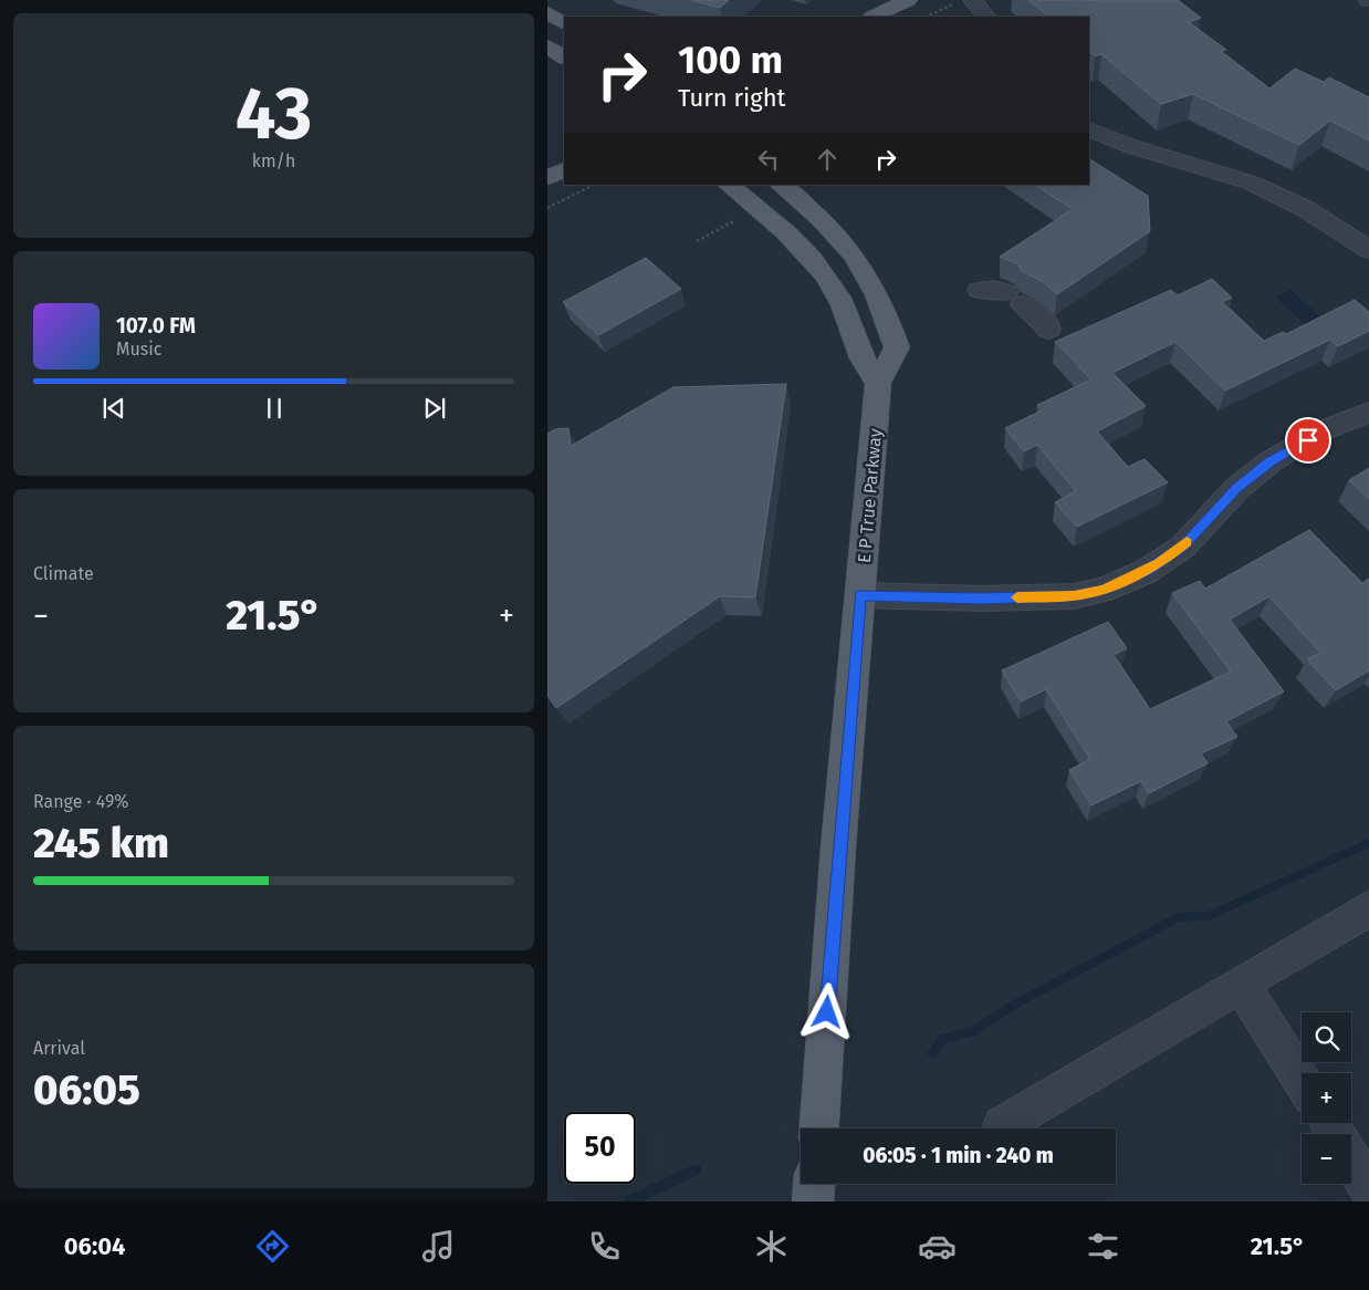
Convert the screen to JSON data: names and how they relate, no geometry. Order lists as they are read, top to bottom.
{
  "streets": {
    "main road": ["E P True Parkway"]
  },
  "page": {
    "tile": [
      ["43", "km/h"],
      "Climate",
      ["Range · 49%", "245 km"],
      ["Arrival", "06:05"]
    ],
    "turn": ["100 m", "Turn right"],
    "song": ["107.0 FM", "Music"],
    "heat": ["−", "21.5°", "+"],
    "map_buttons": ["+", "−"],
    "limit": "50",
    "trip": "06:05 · 1 min · 240 m",
    "tabs": ["06:04", "21.5°"]
  }
}
